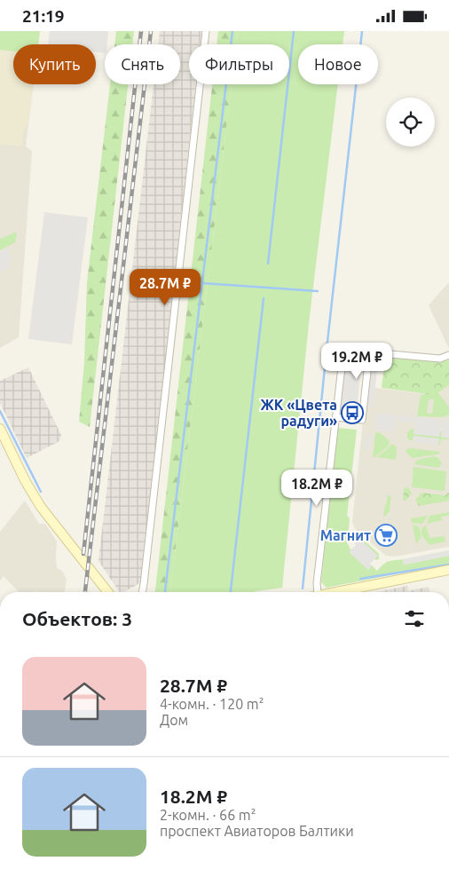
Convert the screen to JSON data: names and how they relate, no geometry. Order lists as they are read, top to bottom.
{
  "places": {
    "bus stop": ["ЖК «Цвета радуги»"],
    "supermarket": ["Магнит"]
  },
  "page": {
    "status": "21:19",
    "chip": [
      "Купить",
      "Снять",
      "Фильтры",
      "Новое"
    ],
    "price": ["28.7M ₽", "19.2M ₽", "18.2M ₽"],
    "heading": "Объектов: 3",
    "list": [
      {
        "name": "28.7M ₽",
        "note": "4-комн. · 120 m² · Дом"
      },
      {
        "name": "18.2M ₽",
        "note": "2-комн. · 66 m² · проспект Авиаторов Балтики"
      }
    ]
  }
}
